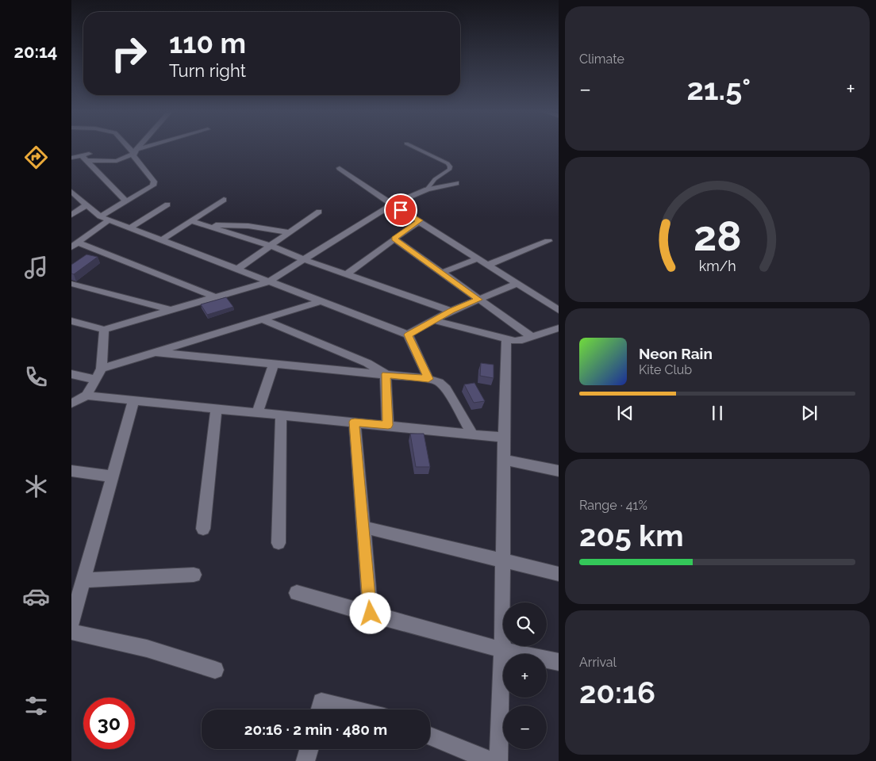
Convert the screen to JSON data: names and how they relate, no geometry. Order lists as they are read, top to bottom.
{
  "page": {
    "tabs": "20:14",
    "tile": [
      "Climate",
      ["Range · 41%", "205 km"],
      ["Arrival", "20:16"]
    ],
    "turn": ["110 m", "Turn right"],
    "heat": ["−", "21.5°", "+"],
    "song": ["Neon Rain", "Kite Club"],
    "map_buttons": ["+", "−"],
    "limit": "30",
    "trip": "20:16 · 2 min · 480 m",
    "gauge": ["28", "km/h"]
  }
}
